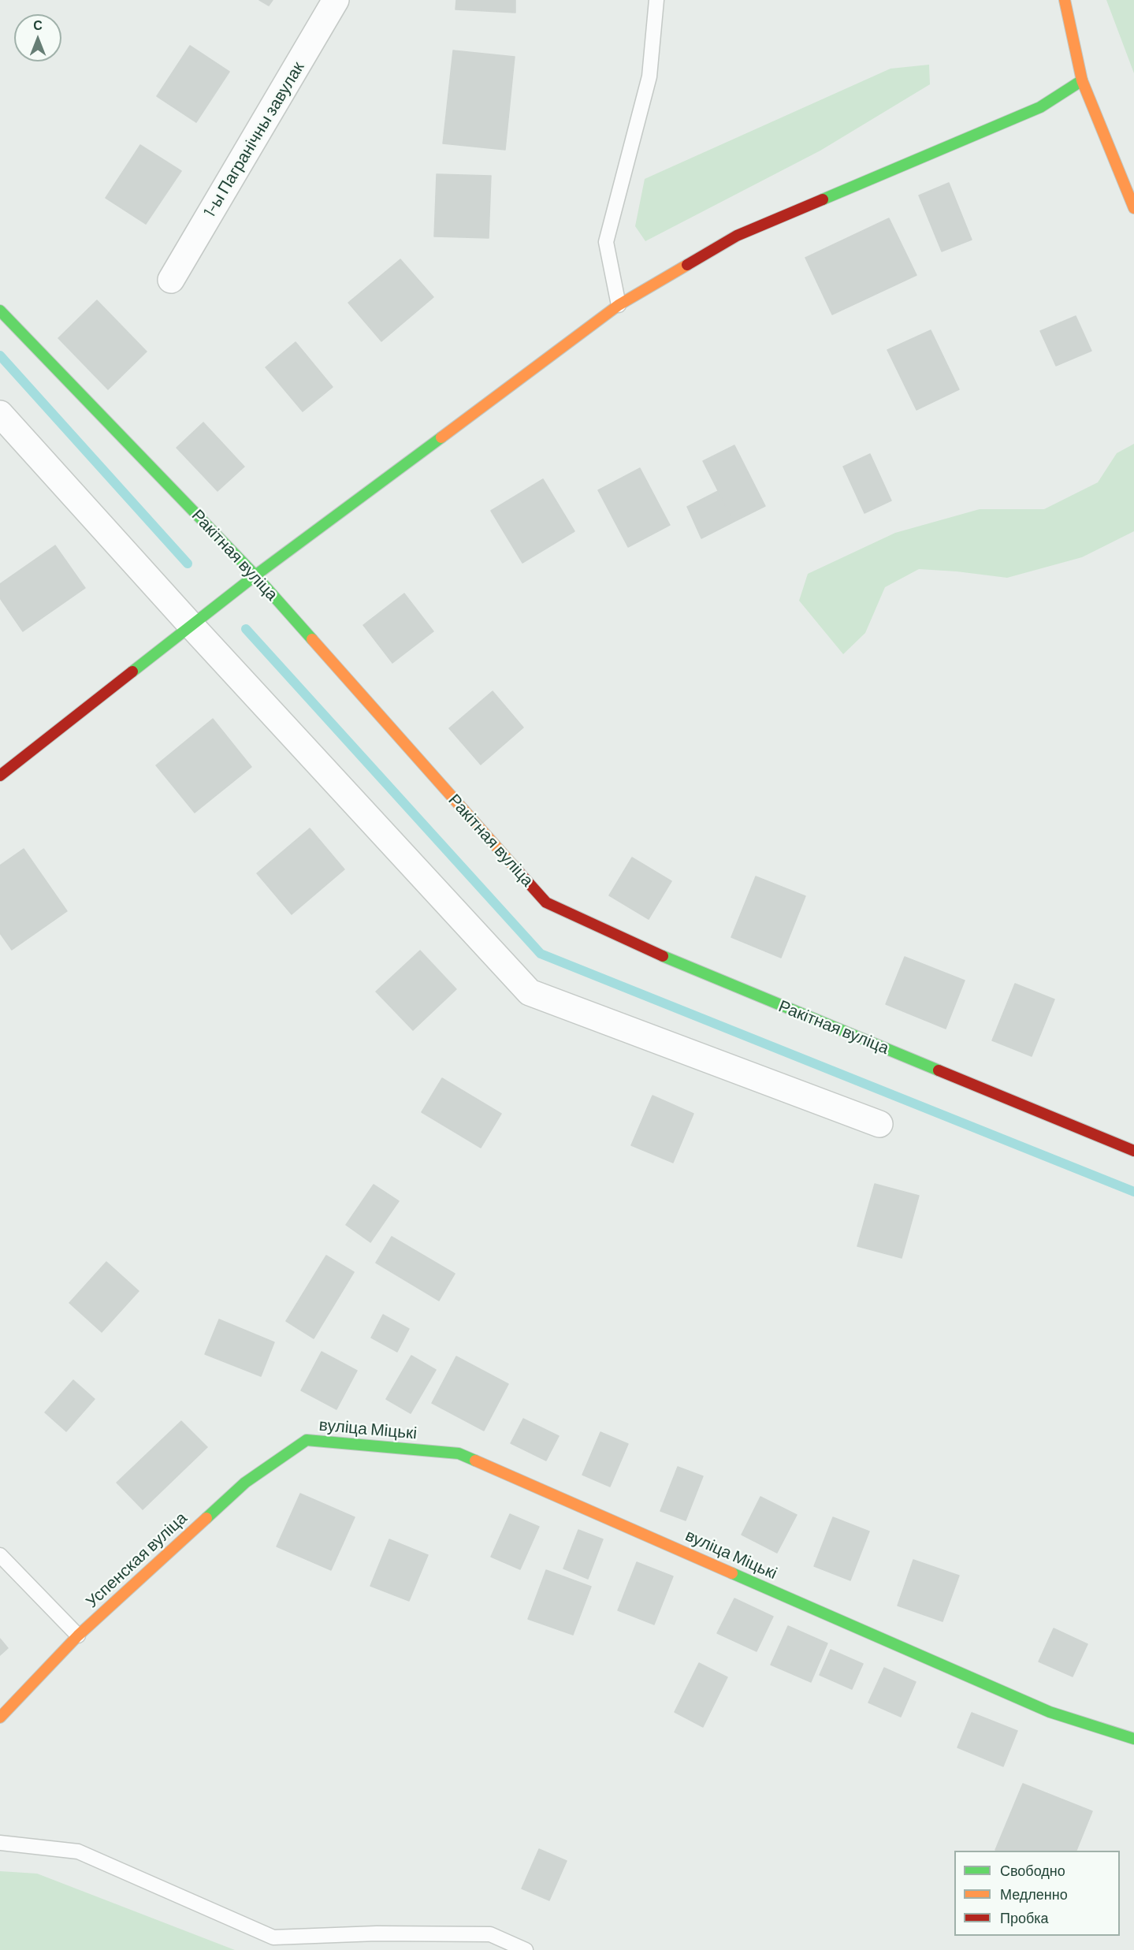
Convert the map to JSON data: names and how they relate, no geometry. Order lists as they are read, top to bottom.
{
  "streets": {
    "street": [
      "1-ы Пагранічны завулак",
      "Ракітная вуліца",
      "вуліца Міцькі",
      "Успенская вуліца"
    ]
  },
  "crossings": [
    ["вуліца Міцькі", "Успенская вуліца"]
  ],
  "legend": ["Свободно", "Медленно", "Пробка"],
  "north": "top"
}
